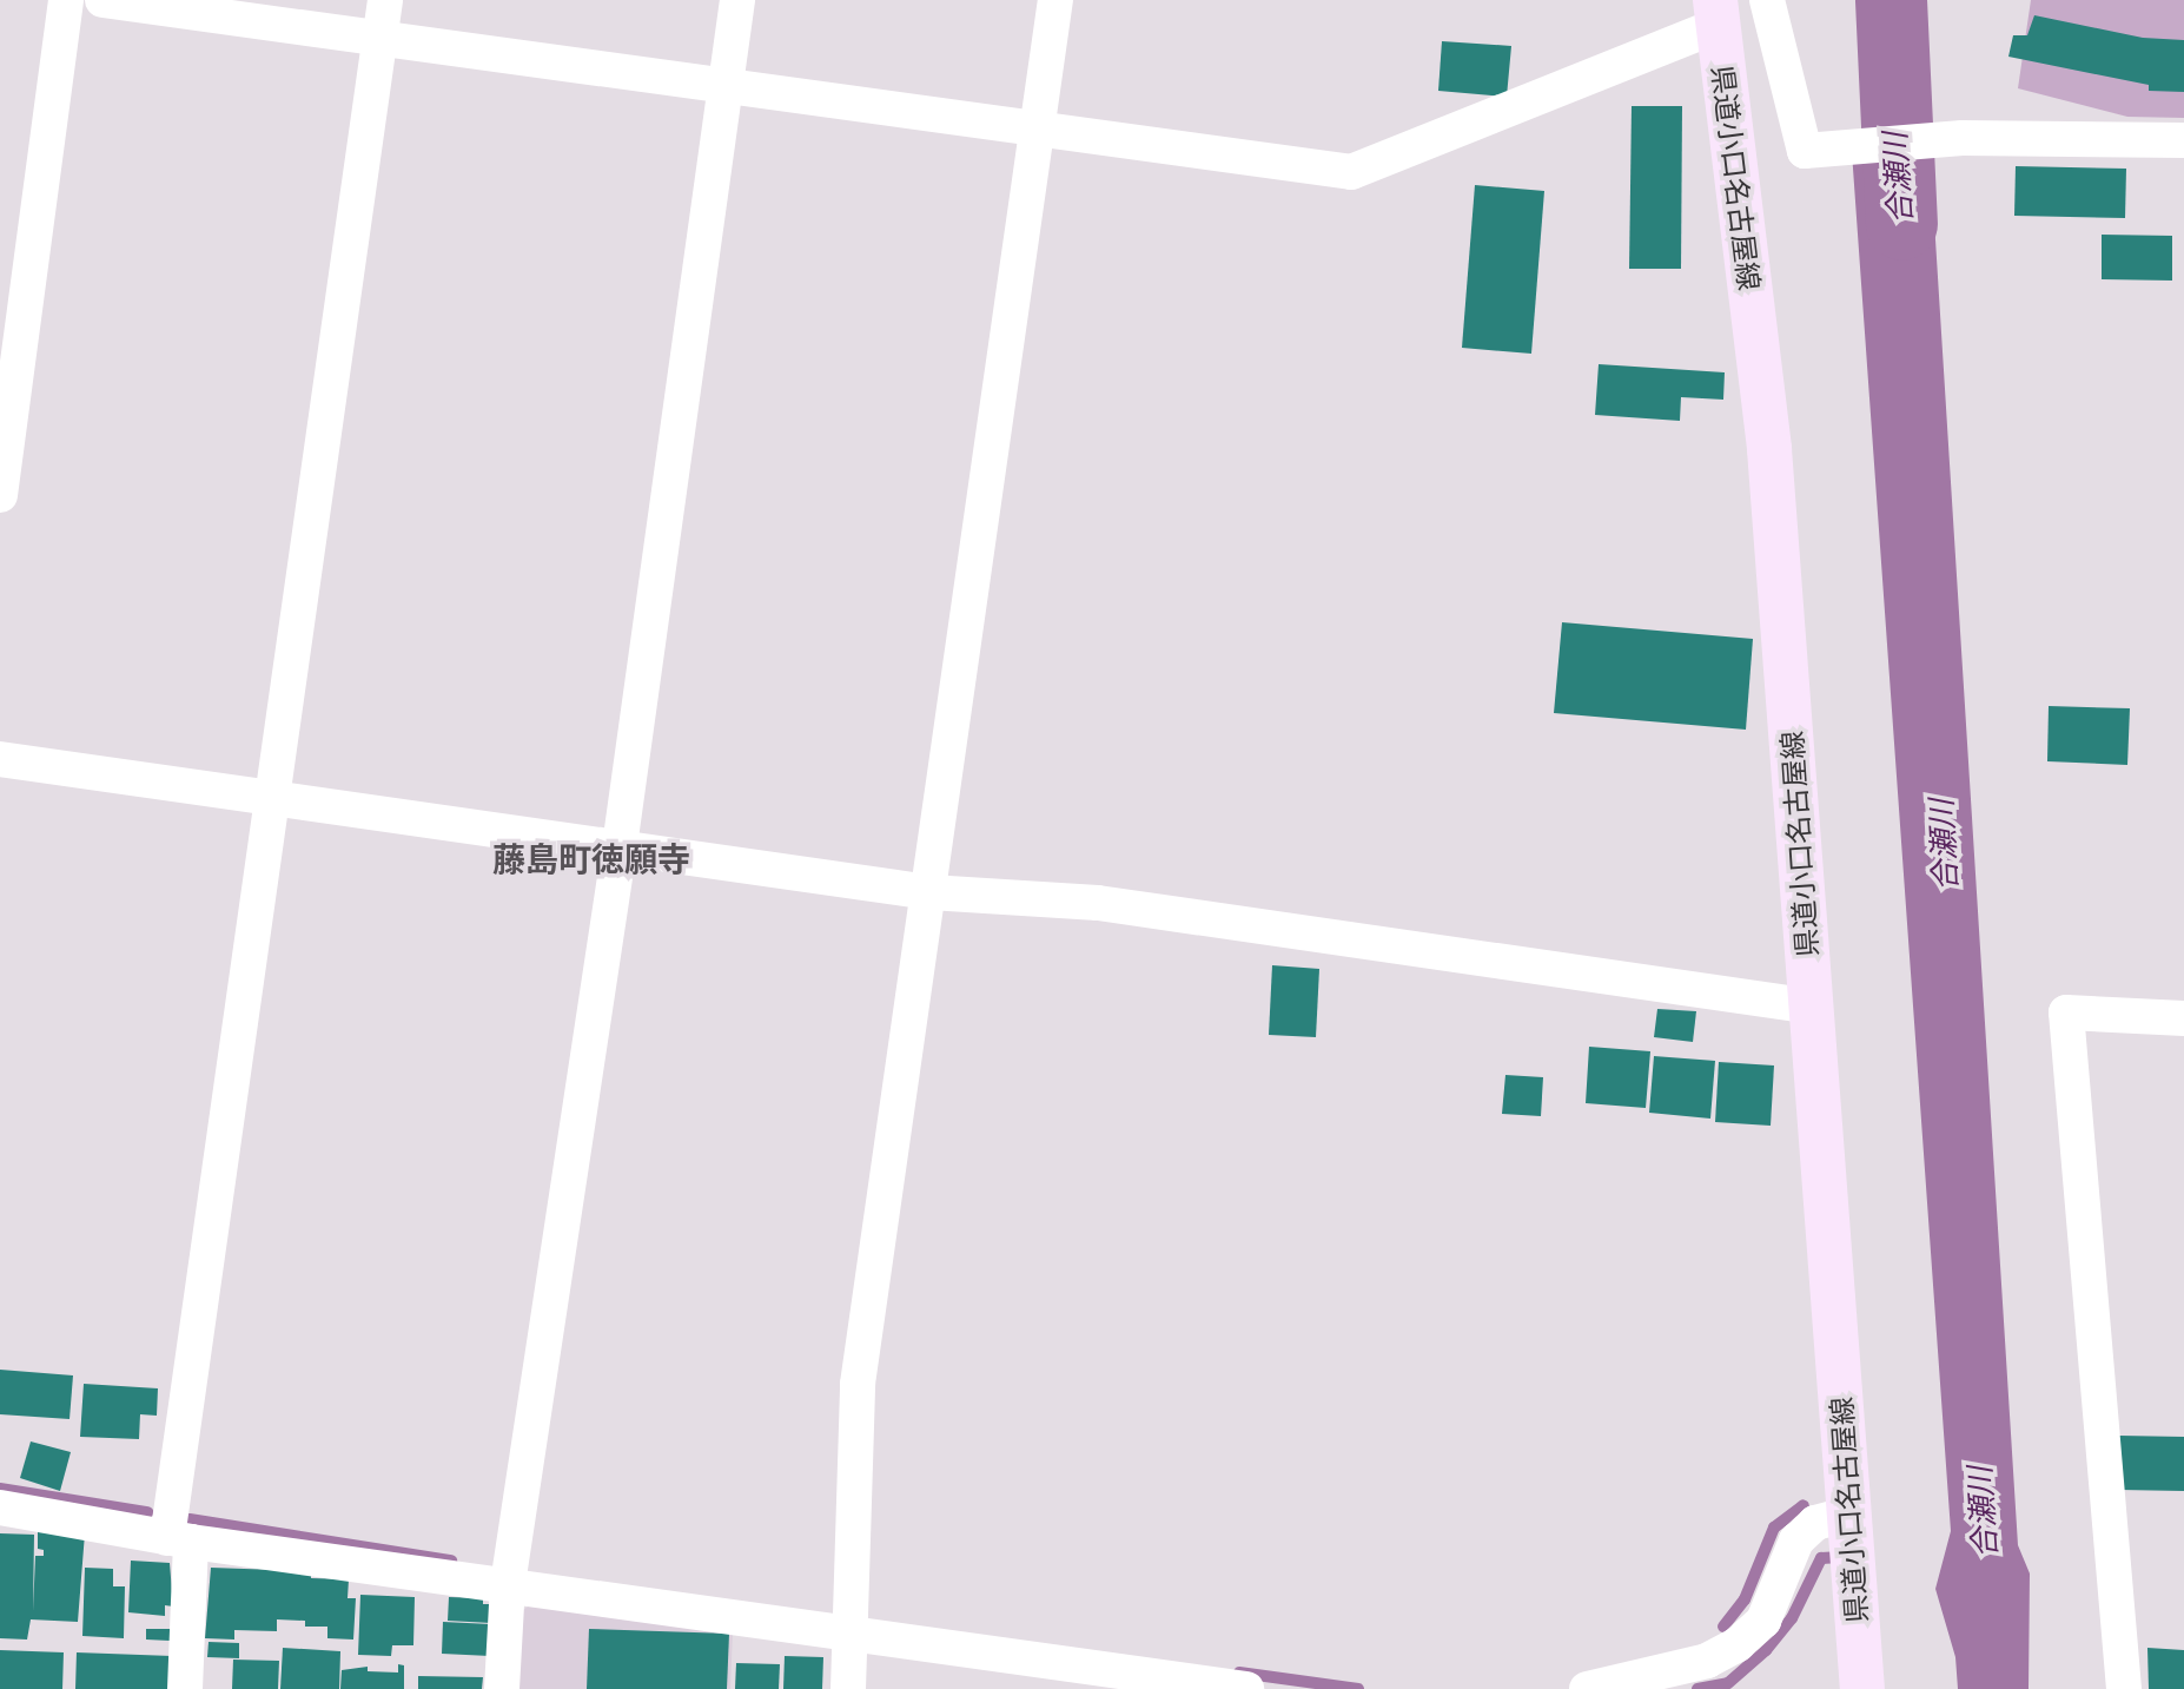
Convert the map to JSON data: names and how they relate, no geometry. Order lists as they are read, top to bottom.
{
  "streets": {
    "main road": ["県道小口名古屋線"]
  },
  "districts": ["藤島町徳願寺"],
  "water": ["合瀬川"]
}
